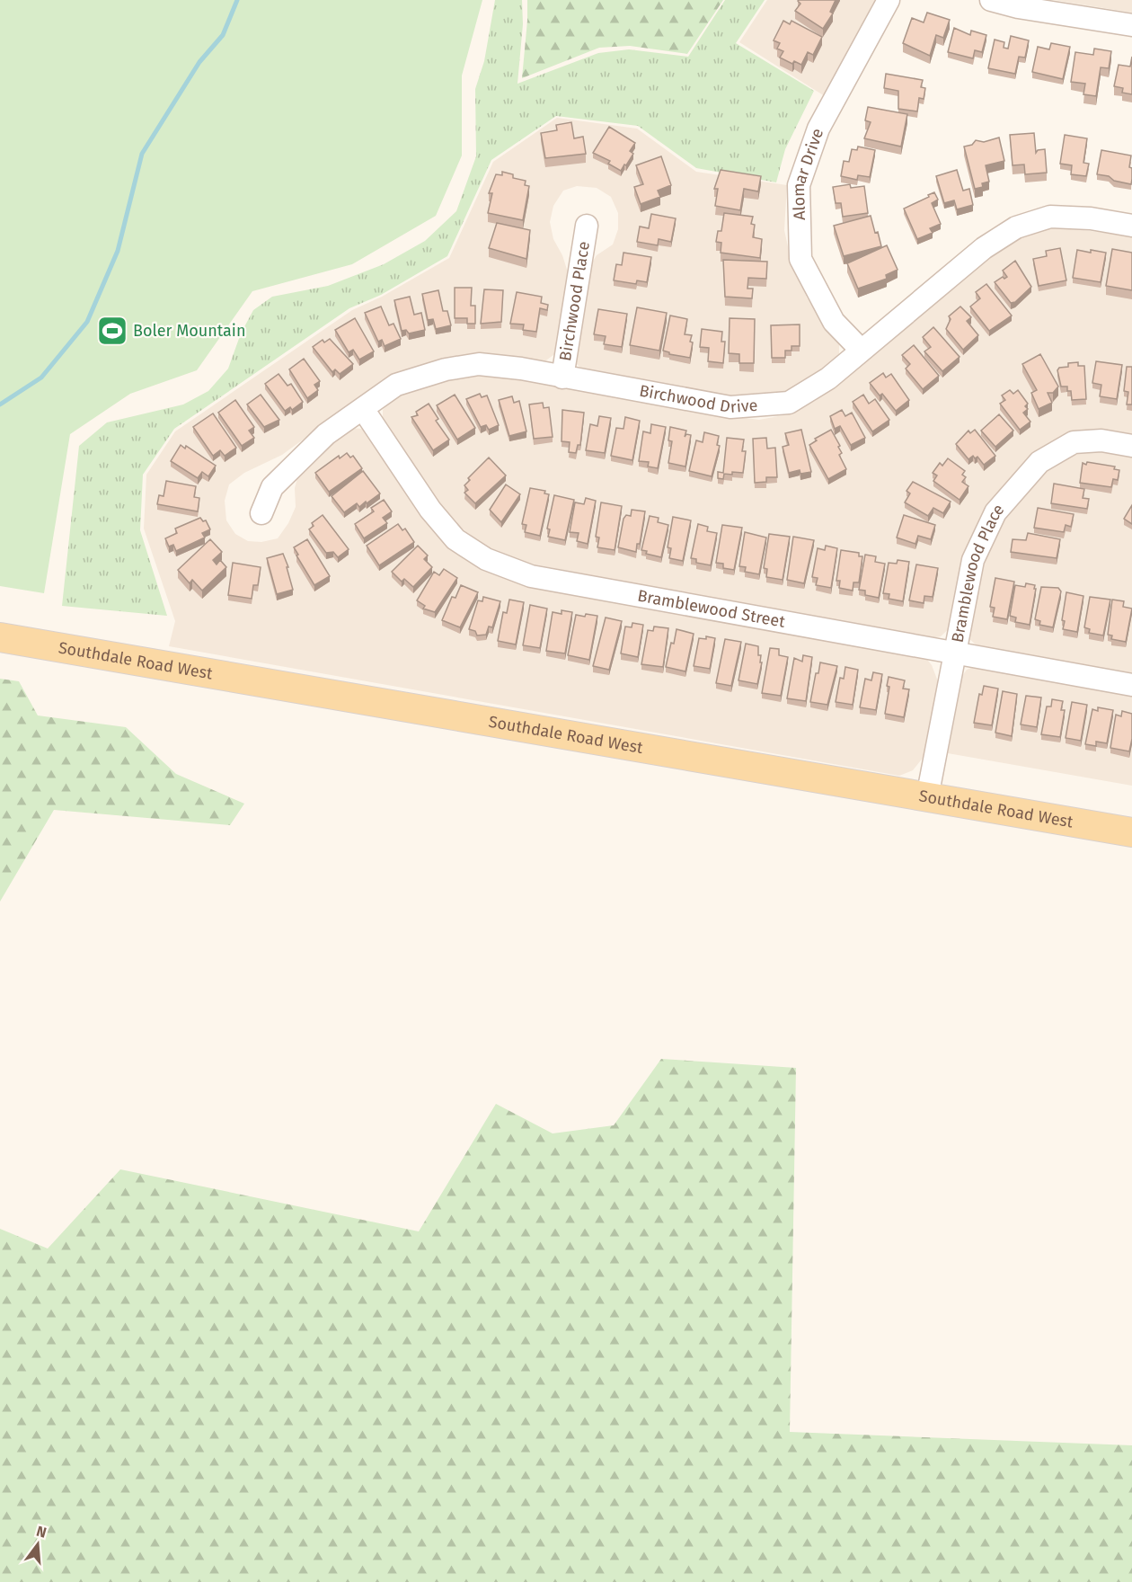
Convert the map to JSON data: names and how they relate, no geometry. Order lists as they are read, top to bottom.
{
  "streets": {
    "main road": ["Southdale Road West"],
    "street": [
      "Alomar Drive",
      "Birchwood Place",
      "Birchwood Drive",
      "Bramblewood Place",
      "Bramblewood Street"
    ]
  },
  "crossings": [
    ["Alomar Drive", "Birchwood Drive"],
    ["Birchwood Place", "Birchwood Drive"],
    ["Birchwood Drive", "Bramblewood Street"],
    ["Bramblewood Place", "Bramblewood Street"],
    ["Bramblewood Place", "Southdale Road West"]
  ],
  "places": {
    "sports": ["Boler Mountain"]
  },
  "north": "top"
}
